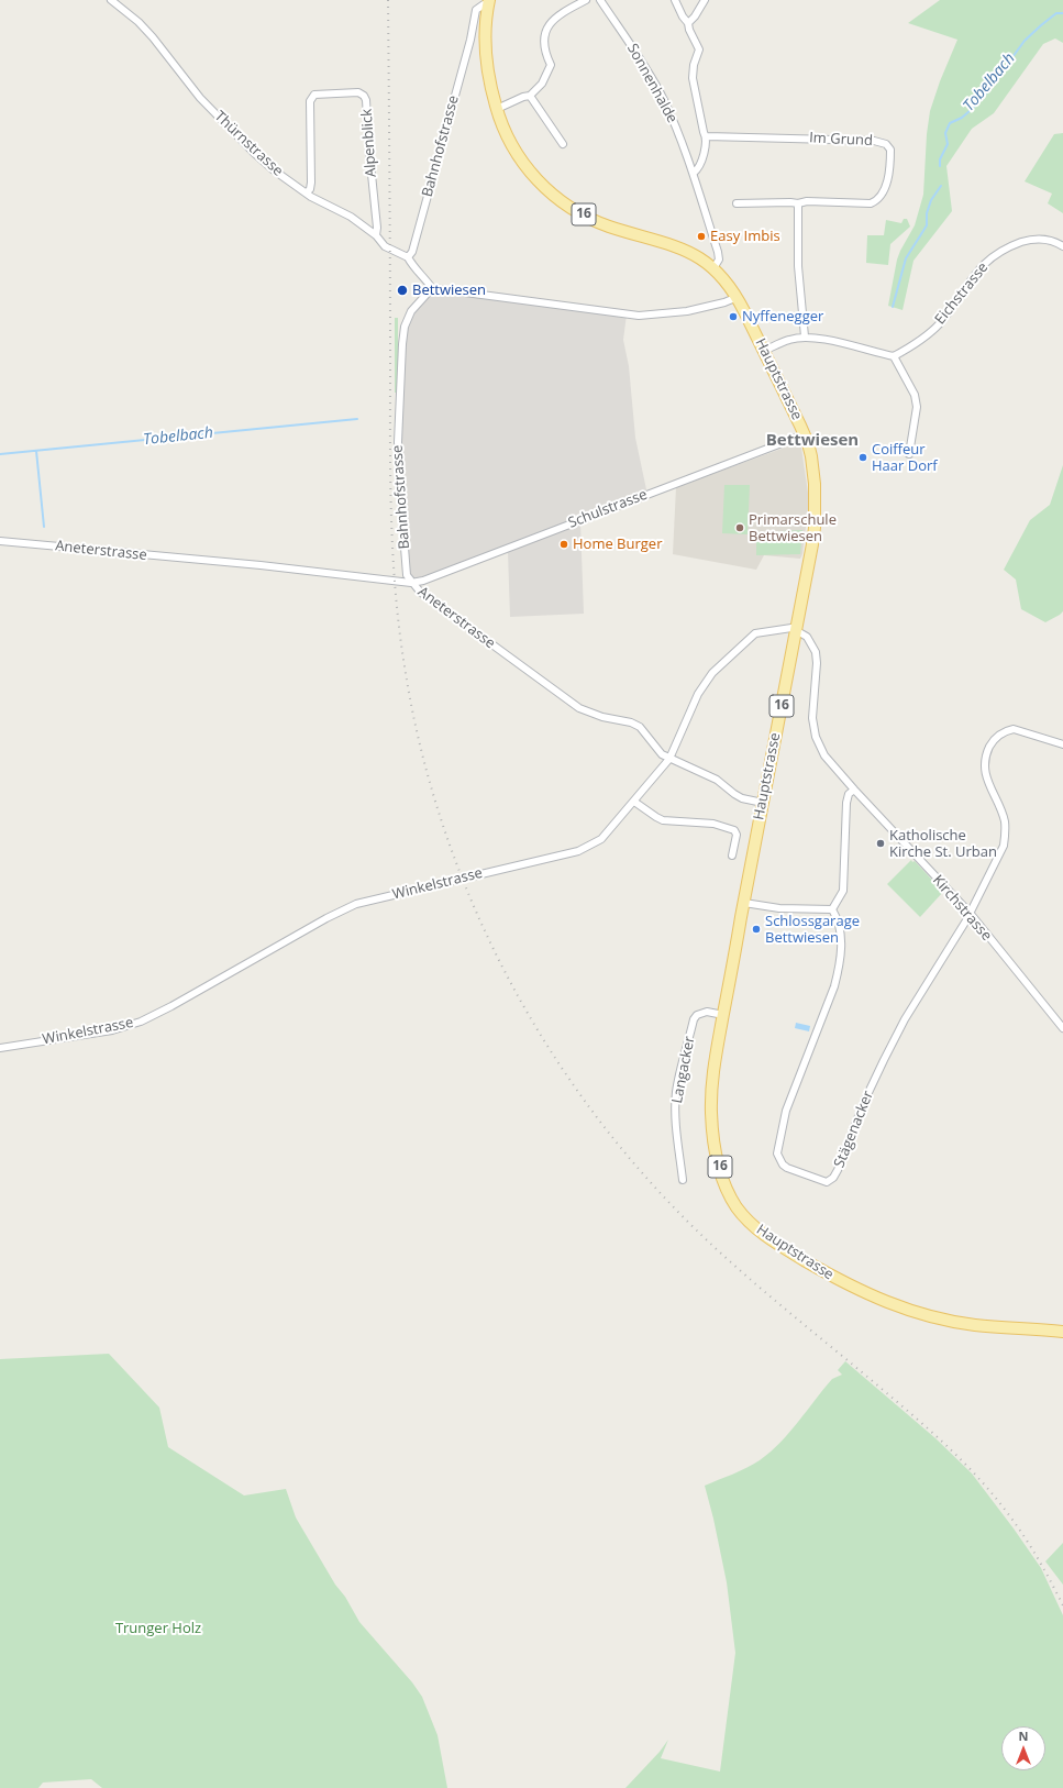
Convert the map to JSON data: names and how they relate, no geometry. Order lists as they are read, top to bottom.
{
  "streets": {
    "main road": ["16", "Hauptstrasse"],
    "street": [
      "Sonnenhalde",
      "Im Grund",
      "Alpenblick",
      "Thürnstrasse",
      "Bahnhofstrasse",
      "Eichstrasse",
      "Schulstrasse",
      "Aneterstrasse",
      "Winkelstrasse",
      "Kirchstrasse",
      "Langacker",
      "Stägenacker"
    ]
  },
  "crossings": [
    ["Sonnenhalde", "Im Grund"],
    ["Sonnenhalde", "Hauptstrasse"],
    ["Alpenblick", "Thürnstrasse"],
    ["Thürnstrasse", "Bahnhofstrasse"],
    ["Bahnhofstrasse", "Hauptstrasse"],
    ["Bahnhofstrasse", "Schulstrasse"],
    ["Bahnhofstrasse", "Aneterstrasse"],
    ["Hauptstrasse", "Schulstrasse"],
    ["Hauptstrasse", "Aneterstrasse"],
    ["Hauptstrasse", "Winkelstrasse"],
    ["Hauptstrasse", "Kirchstrasse"],
    ["Hauptstrasse", "Langacker"],
    ["Schulstrasse", "Aneterstrasse"],
    ["Aneterstrasse", "Winkelstrasse"],
    ["Winkelstrasse", "Kirchstrasse"],
    ["Kirchstrasse", "Stägenacker"]
  ],
  "districts": ["Bettwiesen"],
  "water": ["Tobelbach"],
  "parks": ["Trunger Holz"],
  "places": [
    "Easy Imbis",
    "Bettwiesen",
    "Nyffenegger",
    "Coiffeur Haar Dorf",
    "Primarschule Bettwiesen",
    "Home Burger",
    "Katholische Kirche St. Urban",
    "Schlossgarage Bettwiesen"
  ],
  "north": "top"
}
